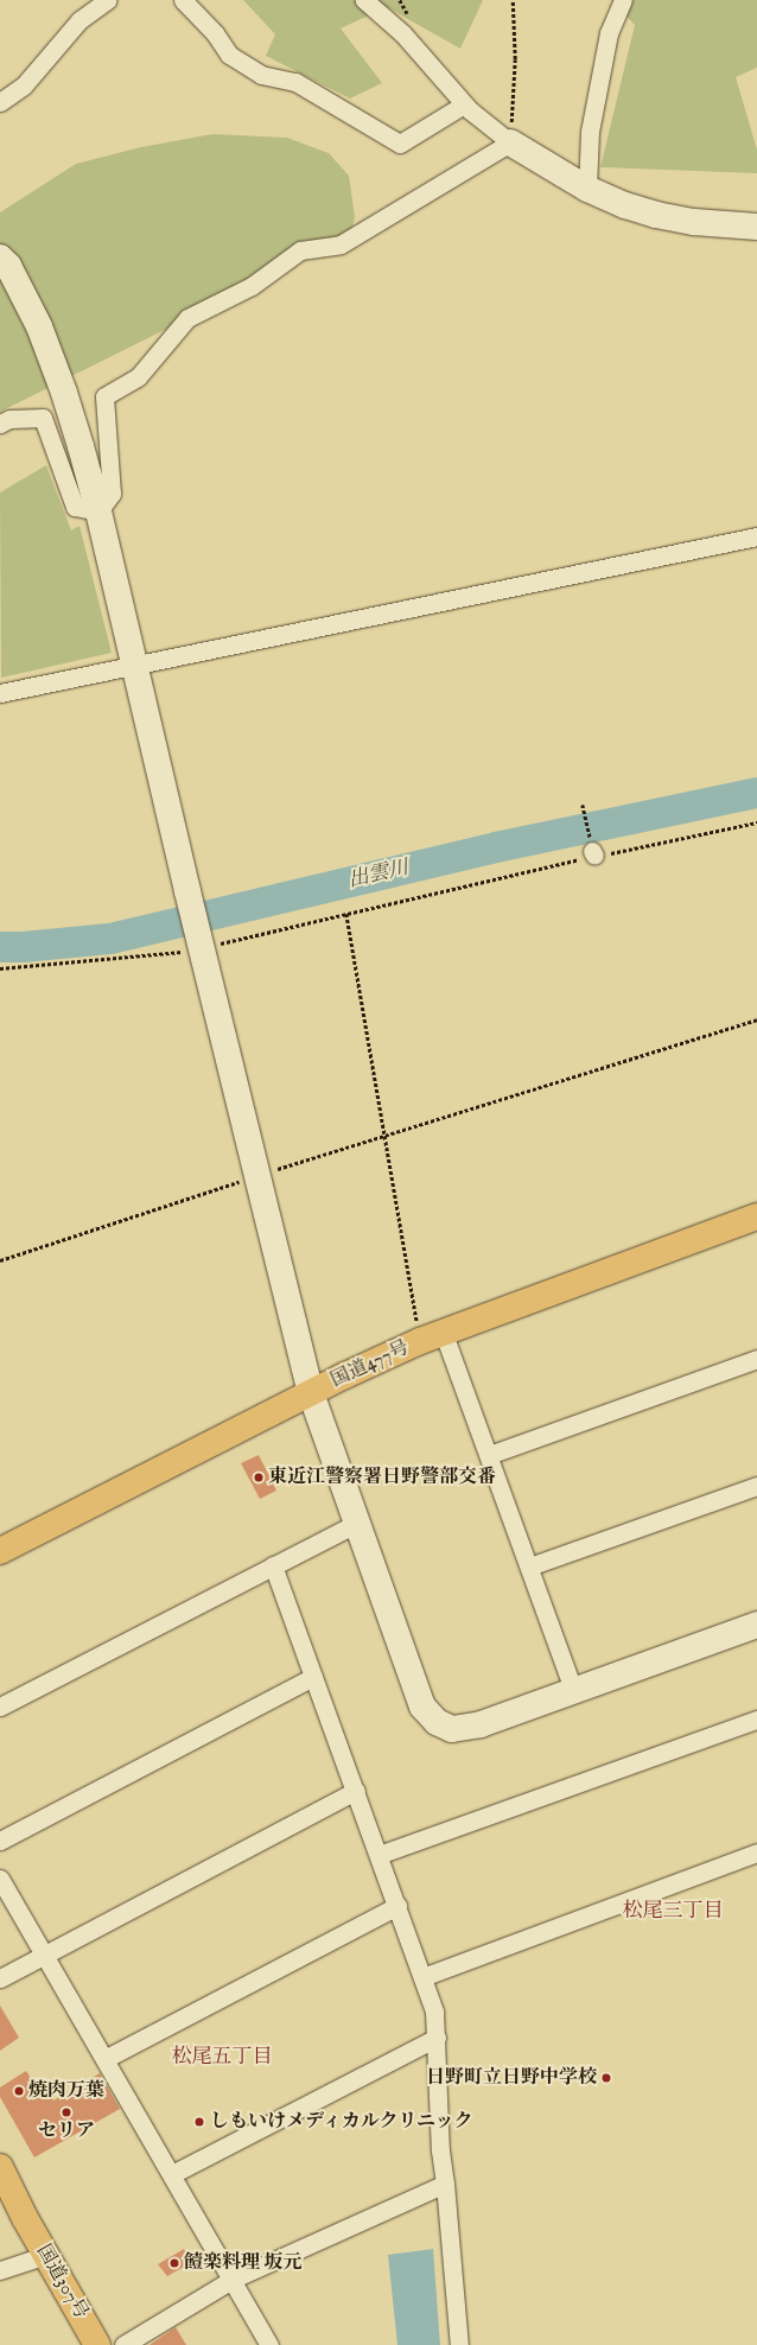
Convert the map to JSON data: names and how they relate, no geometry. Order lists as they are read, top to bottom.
{
  "streets": {
    "highway": ["国道477号", "国道307号"]
  },
  "districts": ["松尾三丁目", "松尾五丁目"],
  "water": ["出雲川"],
  "places": [
    "東近江警察署日野警部交番",
    "日野町立日野中学校",
    "焼肉万葉",
    "セリア",
    "しもいけメディカルクリニック",
    "饐楽料理 坂元"
  ]
}
